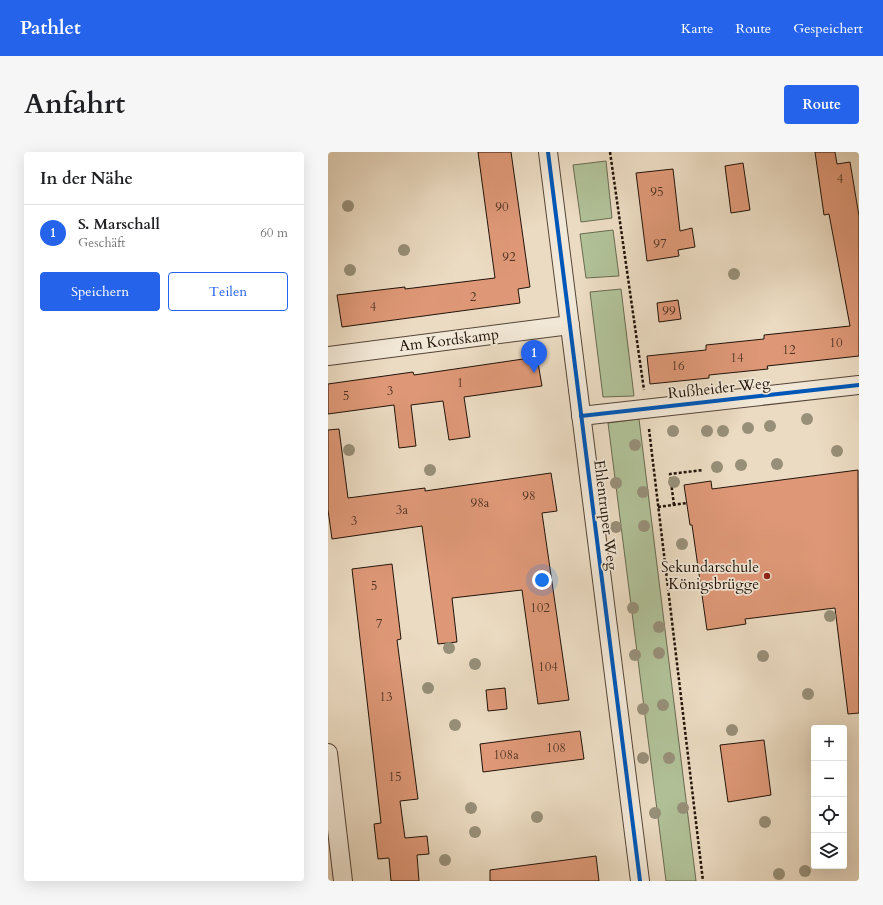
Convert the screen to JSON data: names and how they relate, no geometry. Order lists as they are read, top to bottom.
{
  "streets": {
    "street": ["Am Kordskamp", "Rußheider Weg", "Ehlentruper Weg"]
  },
  "crossings": [
    ["Am Kordskamp", "Ehlentruper Weg"],
    ["Rußheider Weg", "Ehlentruper Weg"]
  ],
  "places": ["Sekundarschule Königsbrügge"],
  "house_numbers": [
    "4",
    "95",
    "90",
    "97",
    "92",
    "2",
    "4",
    "99",
    "10",
    "12",
    "14",
    "16",
    "1",
    "3",
    "5",
    "98",
    "98a",
    "3a",
    "3",
    "5",
    "102",
    "7",
    "104",
    "13",
    "108",
    "108a",
    "15"
  ],
  "page": {
    "header": "Pathlet",
    "nav": ["Karte", "Route", "Gespeichert"],
    "title": "Anfahrt",
    "buttons": [
      "Route",
      ["Speichern", "Teilen"]
    ],
    "heading": "In der Nähe",
    "list": [
      {
        "mark": "1",
        "name": "S. Marschall",
        "note": "Geschäft",
        "value": "60 m"
      }
    ],
    "pins": "1",
    "map_buttons": ["+", "−"]
  }
}
